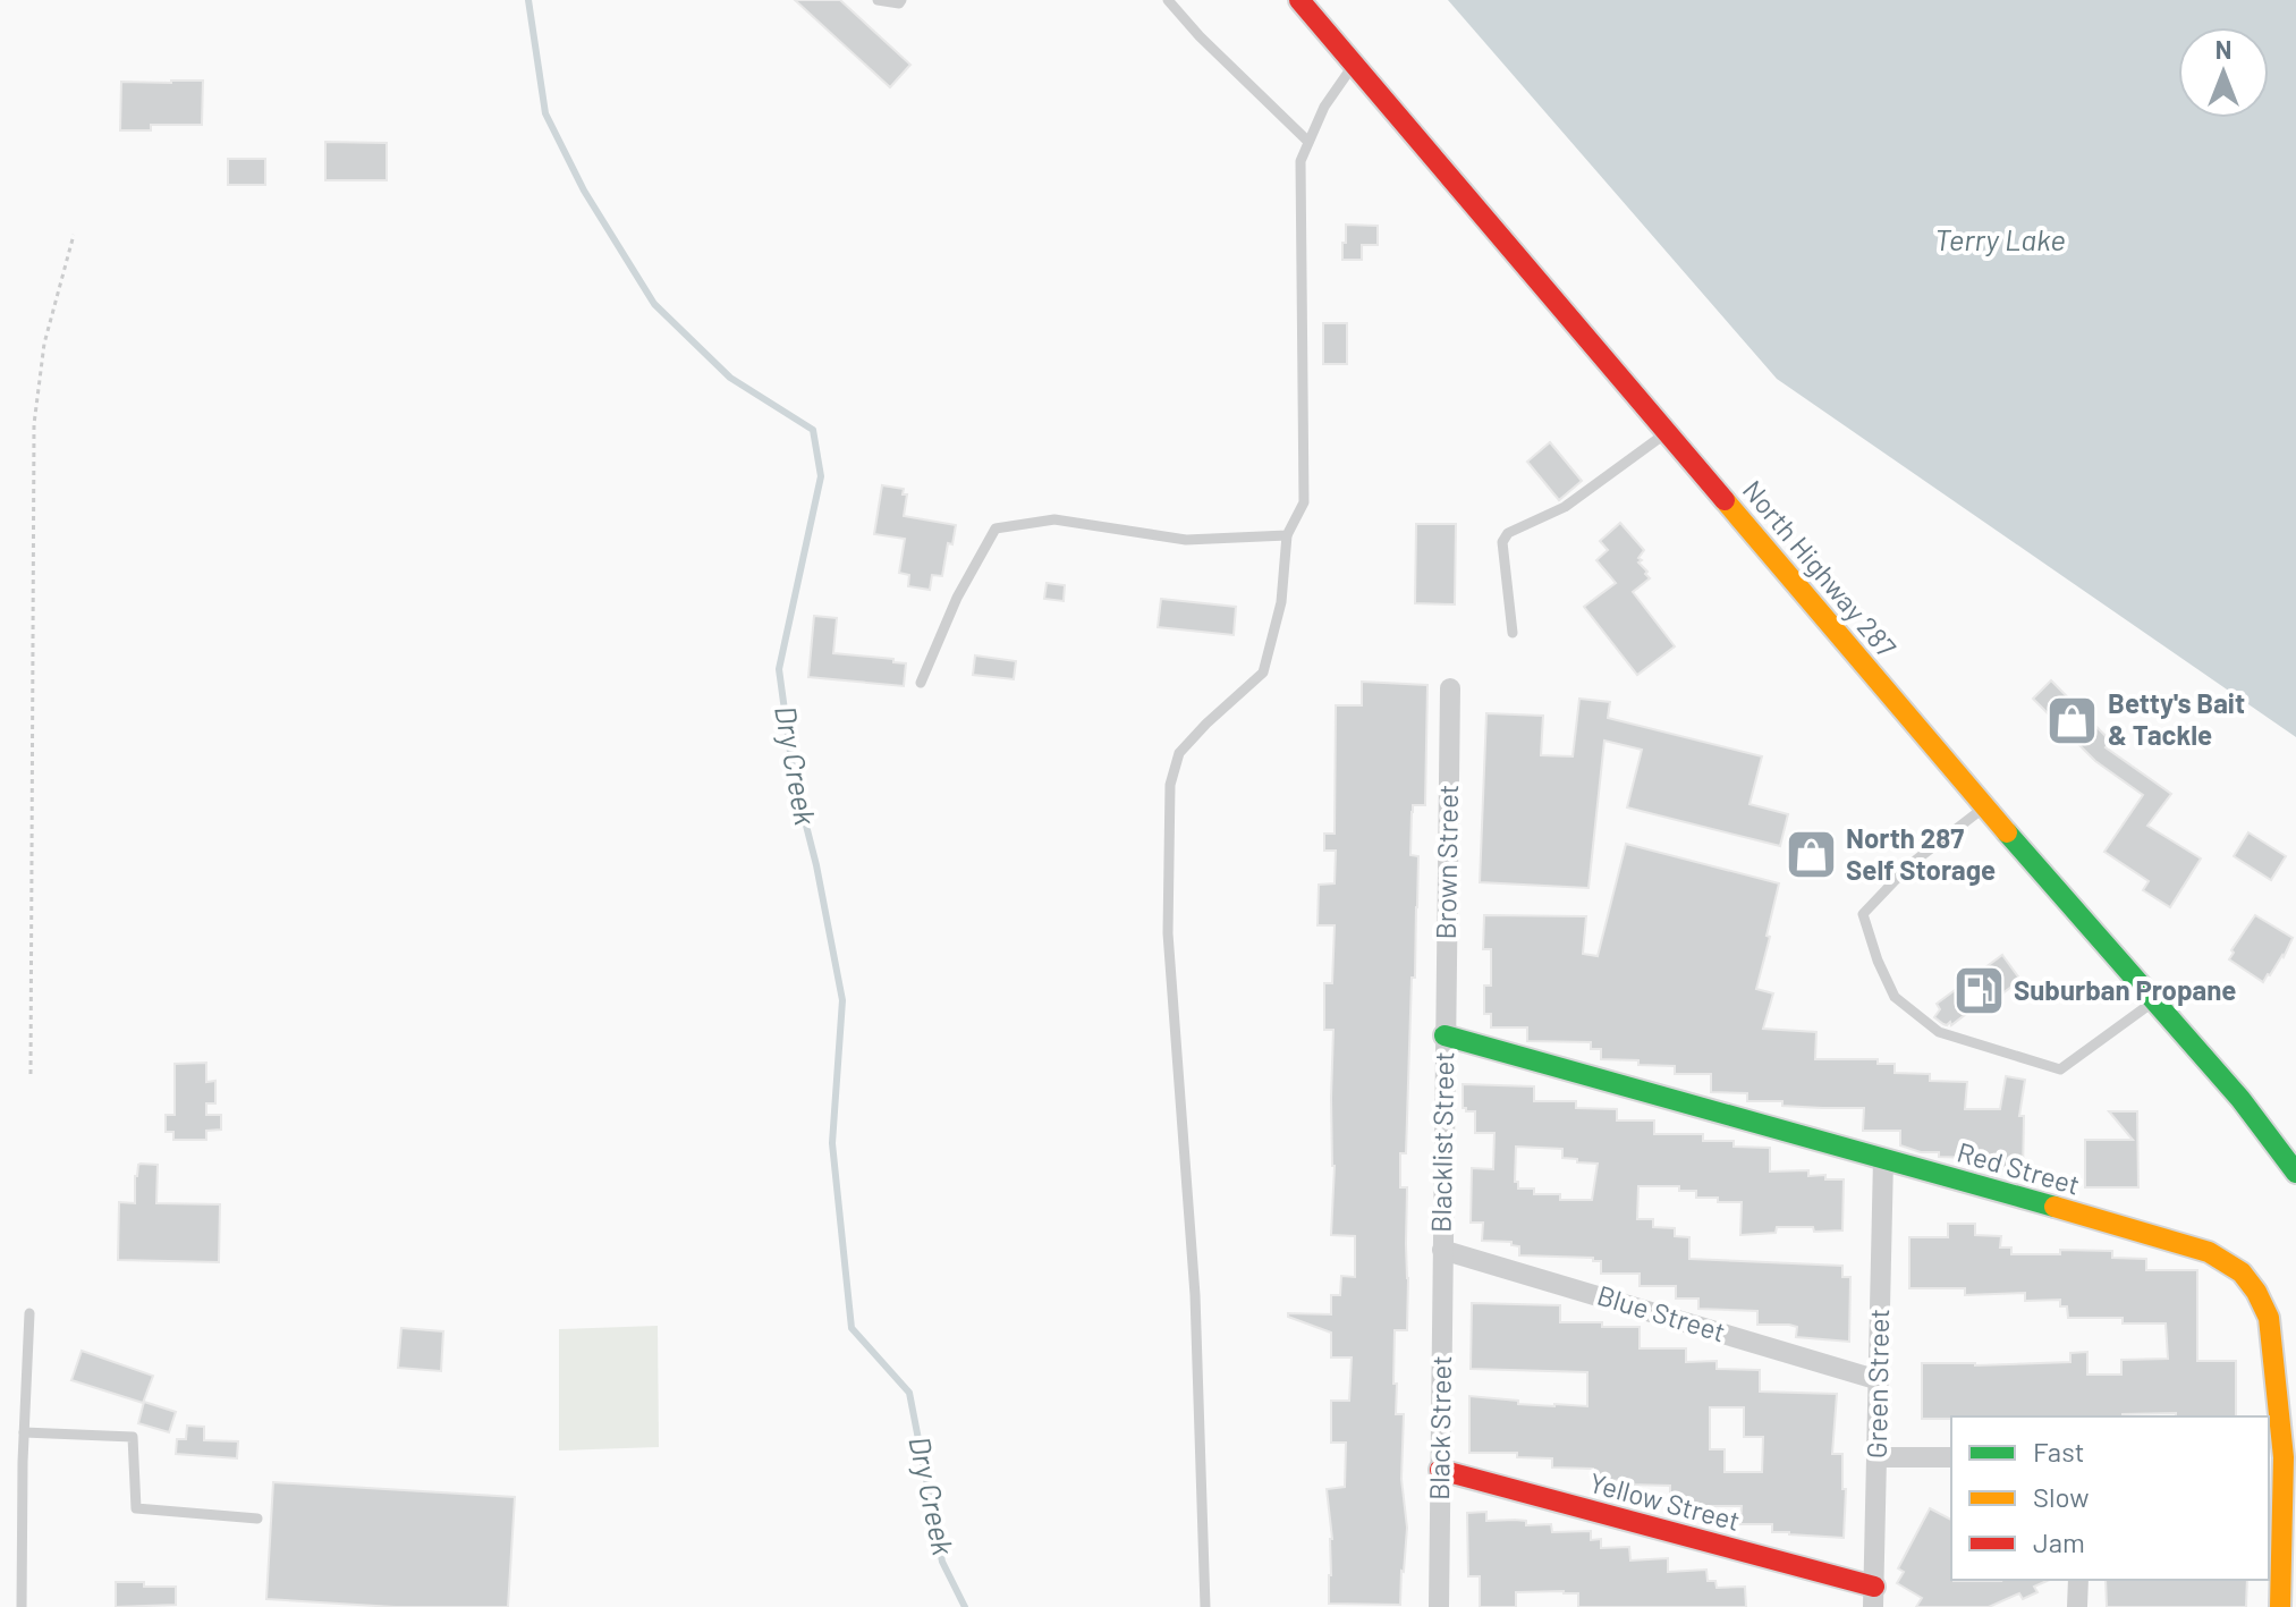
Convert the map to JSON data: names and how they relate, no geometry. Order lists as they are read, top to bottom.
{
  "streets": {
    "main road": ["North Highway 287", "Red Street", "Yellow Street"],
    "street": [
      "Brown Street",
      "Blacklist Street",
      "Blue Street",
      "Green Street",
      "Black Street"
    ]
  },
  "crossings": [
    ["Brown Street", "Blacklist Street"],
    ["Brown Street", "Red Street"],
    ["Blacklist Street", "Red Street"],
    ["Blacklist Street", "Blue Street"],
    ["Blacklist Street", "Black Street"],
    ["Red Street", "Green Street"],
    ["Blue Street", "Green Street"],
    ["Blue Street", "Black Street"],
    ["Green Street", "Yellow Street"],
    ["Black Street", "Yellow Street"]
  ],
  "water": ["Terry Lake", "Dry Creek"],
  "places": {
    "shop": ["Betty's Bait & Tackle", "North 287 Self Storage"],
    "fuel station": ["Suburban Propane"]
  },
  "legend": ["Fast", "Slow", "Jam"],
  "north": "top"
}
